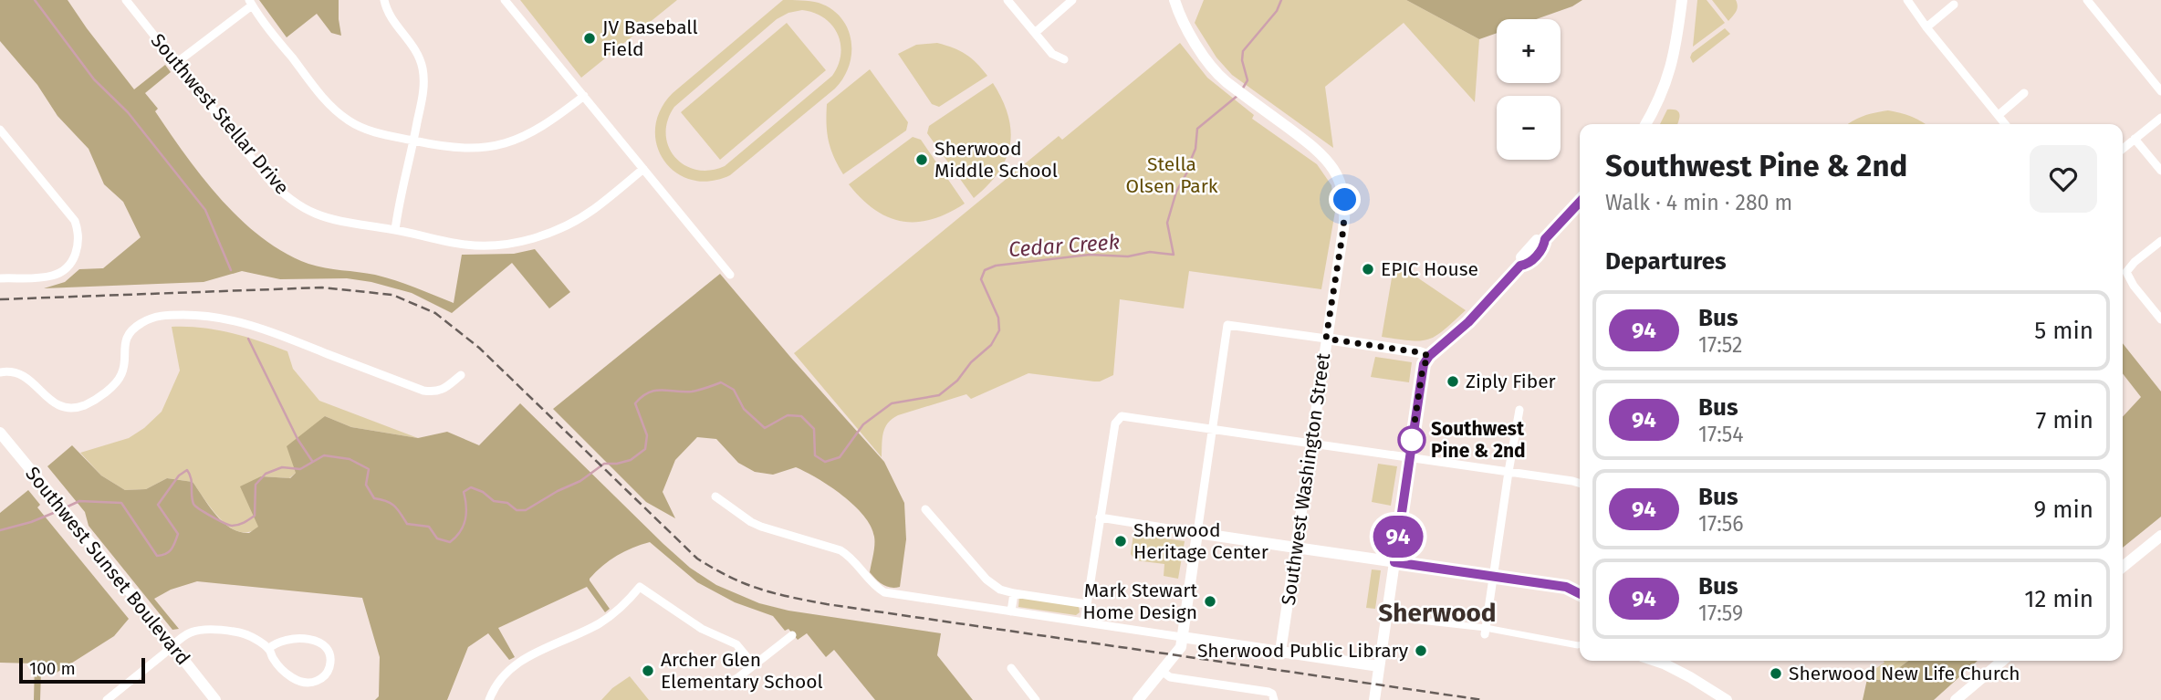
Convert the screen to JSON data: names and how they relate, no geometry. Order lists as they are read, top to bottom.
{
  "streets": {
    "main road": ["Southwest Washington Street", "Southwest Sunset Boulevard"],
    "street": ["Southwest Stellar Drive"]
  },
  "districts": ["Sherwood"],
  "water": ["Cedar Creek"],
  "parks": ["Stella Olsen Park"],
  "places": [
    "JV Baseball Field",
    "Sherwood Middle School",
    "EPIC House",
    "Ziply Fiber",
    "Southwest Pine & 2nd",
    "Sherwood Heritage Center",
    "Mark Stewart Home Design",
    "Sherwood Public Library",
    "Archer Glen Elementary School",
    "Sherwood New Life Church"
  ],
  "lines": ["bus line 94"],
  "scale_bar": "100 m",
  "page": {
    "on_map": "94",
    "map_buttons": ["+", "−"],
    "heading": [
      ["Southwest Pine & 2nd", "Walk · 4 min · 280 m"],
      "Departures"
    ],
    "list": [
      {
        "mark": "94",
        "name": "Bus",
        "note": "17:52",
        "value": "5 min"
      },
      {
        "mark": "94",
        "name": "Bus",
        "note": "17:54",
        "value": "7 min"
      },
      {
        "mark": "94",
        "name": "Bus",
        "note": "17:56",
        "value": "9 min"
      },
      {
        "mark": "94",
        "name": "Bus",
        "note": "17:59",
        "value": "12 min"
      }
    ],
    "scale": "100 m"
  }
}
